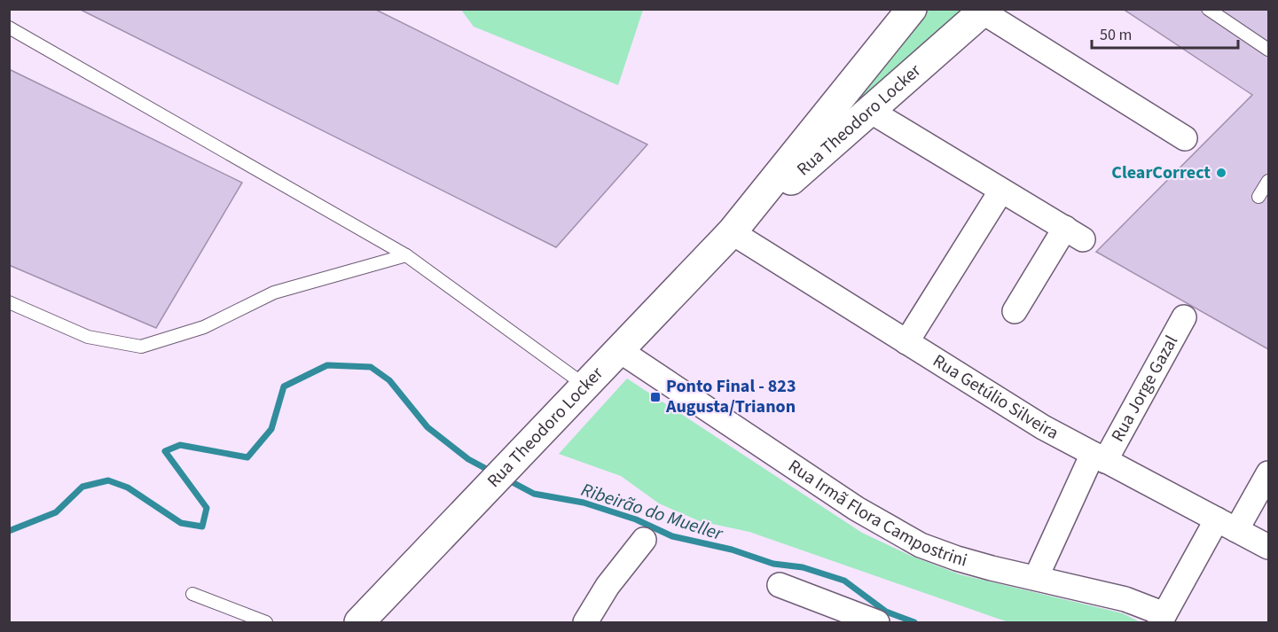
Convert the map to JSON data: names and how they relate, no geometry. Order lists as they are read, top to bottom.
{
  "streets": {
    "main road": ["Rua Theodoro Locker"],
    "street": ["Rua Jorge Gazal", "Rua Getúlio Silveira", "Rua Irmã Flora Campostrini"]
  },
  "crossings": [
    ["Rua Theodoro Locker", "Rua Getúlio Silveira"],
    ["Rua Theodoro Locker", "Rua Irmã Flora Campostrini"],
    ["Rua Jorge Gazal", "Rua Getúlio Silveira"],
    ["Rua Jorge Gazal", "Rua Irmã Flora Campostrini"]
  ],
  "water": ["Ribeirão do Mueller"],
  "places": {
    "other": ["ClearCorrect"],
    "transit": ["Ponto Final - 823 Augusta/Trianon"]
  },
  "scale_bar": "50 m"
}
